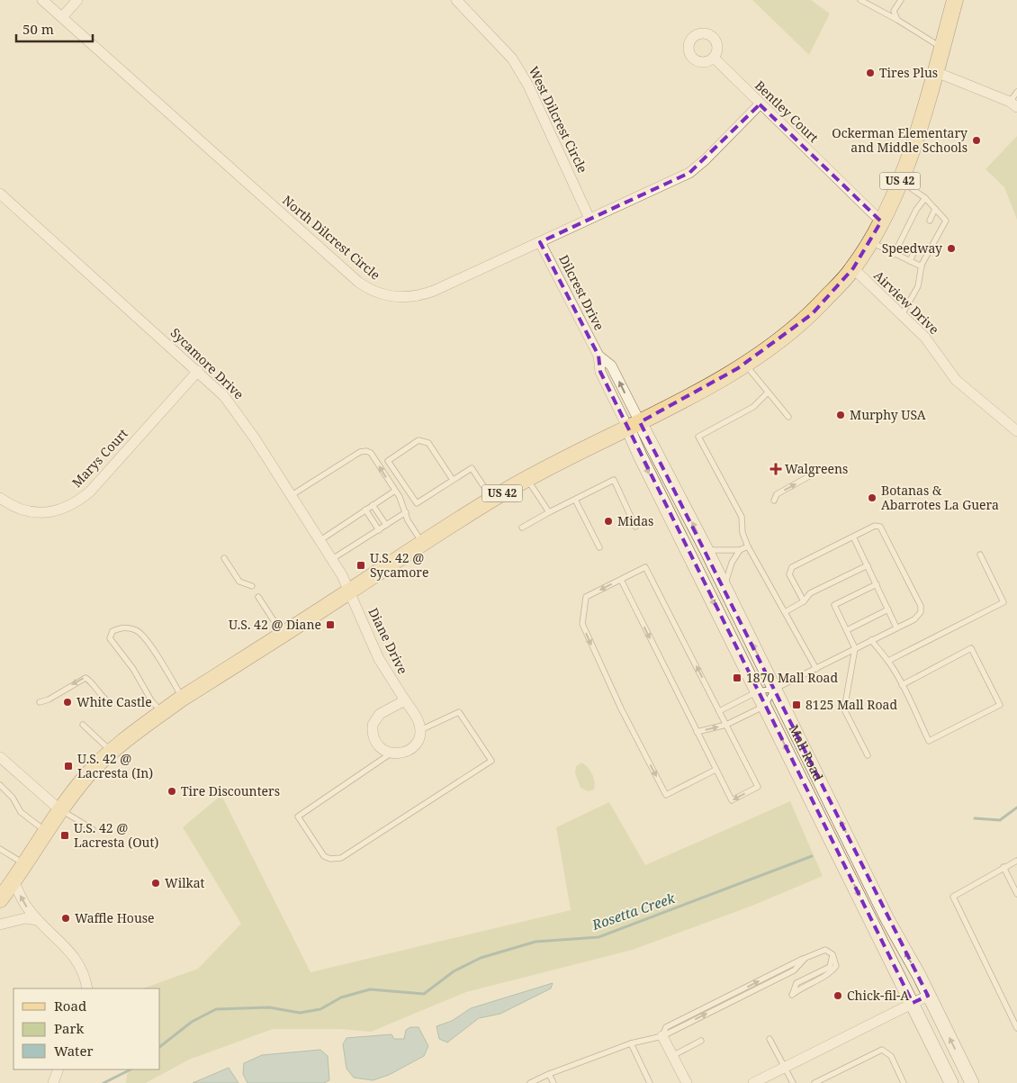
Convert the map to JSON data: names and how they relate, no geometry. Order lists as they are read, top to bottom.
{
  "streets": {
    "main road": ["US 42", "Mall Road"],
    "street": [
      "Bentley Court",
      "West Dilcrest Circle",
      "North Dilcrest Circle",
      "Dilcrest Drive",
      "Airview Drive",
      "Sycamore Drive",
      "Marys Court",
      "Diane Drive"
    ]
  },
  "crossings": [
    ["Bentley Court", "US 42"],
    ["Bentley Court", "North Dilcrest Circle"],
    ["West Dilcrest Circle", "North Dilcrest Circle"],
    ["US 42", "Dilcrest Drive"],
    ["US 42", "Airview Drive"],
    ["US 42", "Sycamore Drive"],
    ["US 42", "Diane Drive"],
    ["US 42", "Mall Road"],
    ["North Dilcrest Circle", "Dilcrest Drive"],
    ["Dilcrest Drive", "Mall Road"],
    ["Sycamore Drive", "Marys Court"],
    ["Sycamore Drive", "Diane Drive"]
  ],
  "water": ["Rosetta Creek"],
  "places": {
    "other": [
      "Tires Plus",
      "Ockerman Elementary and Middle Schools",
      "Speedway",
      "Murphy USA",
      "Botanas & Abarrotes La Guera",
      "Midas",
      "White Castle",
      "Tire Discounters",
      "Wilkat",
      "Waffle House",
      "Chick-fil-A"
    ],
    "health": ["Walgreens"],
    "transit": [
      "U.S. 42 @ Sycamore",
      "U.S. 42 @ Diane",
      "1870 Mall Road",
      "8125 Mall Road",
      "U.S. 42 @ Lacresta (In)",
      "U.S. 42 @ Lacresta (Out)"
    ]
  },
  "legend": ["Road", "Park", "Water"],
  "scale_bar": "50 m"
}
